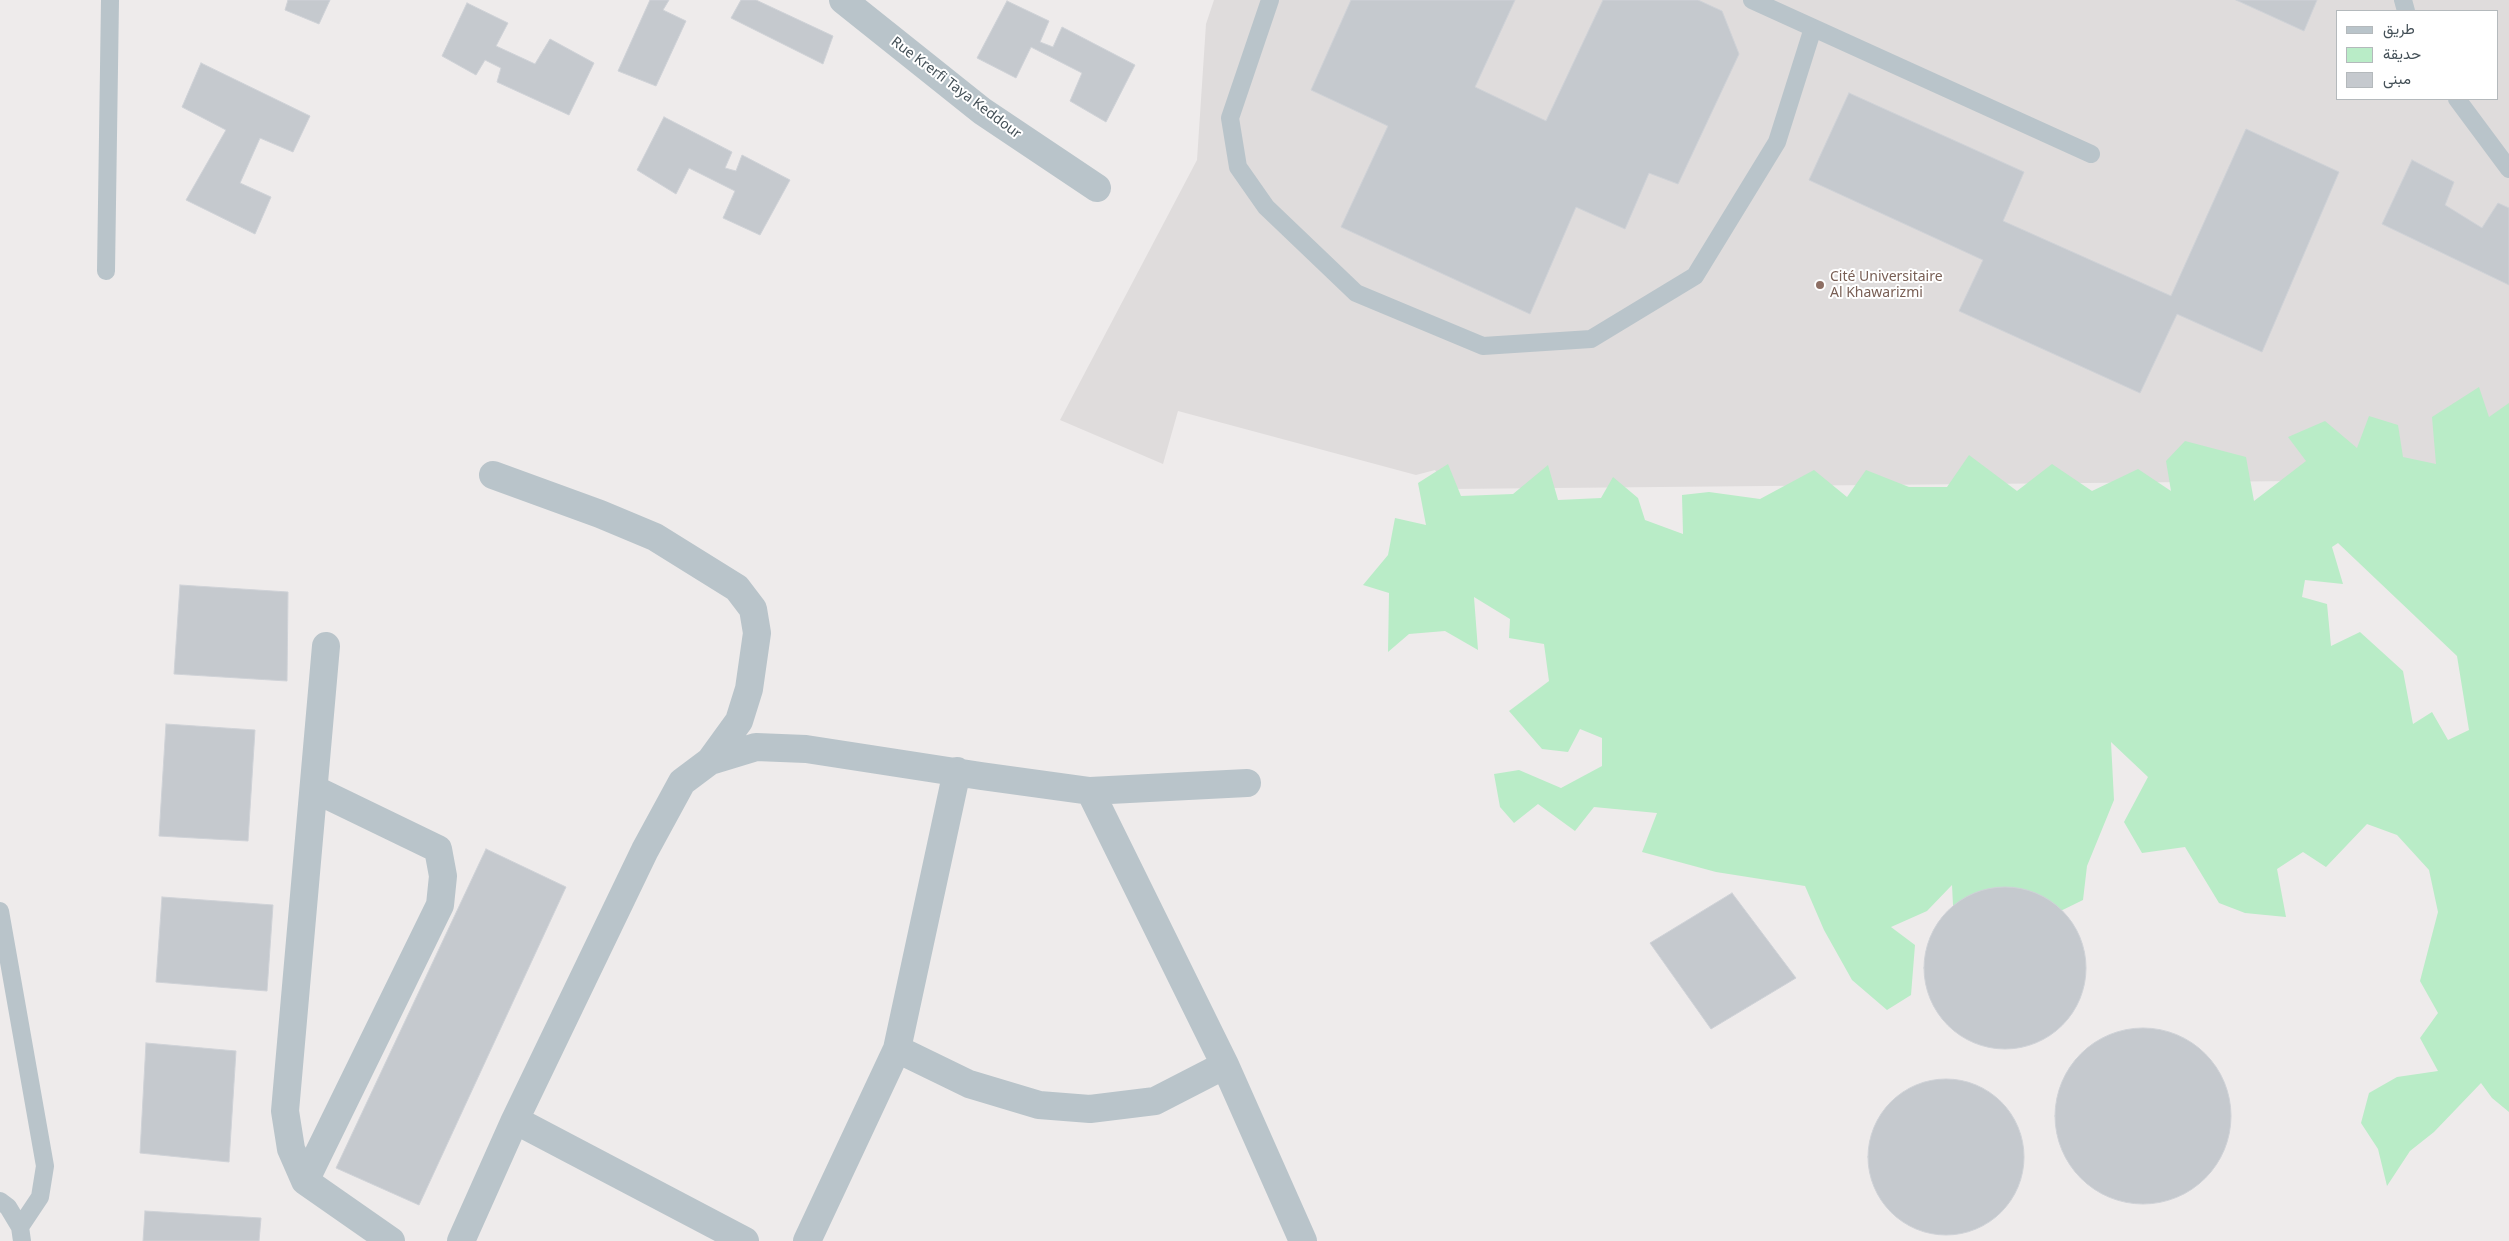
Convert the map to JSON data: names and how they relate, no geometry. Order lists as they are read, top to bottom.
{
  "streets": {
    "street": ["Rue Krerfi Taya Keddour"]
  },
  "places": ["Cité Universitaire Al Khawarizmi"],
  "legend": ["طريق", "حديقة", "مبنى"]
}
